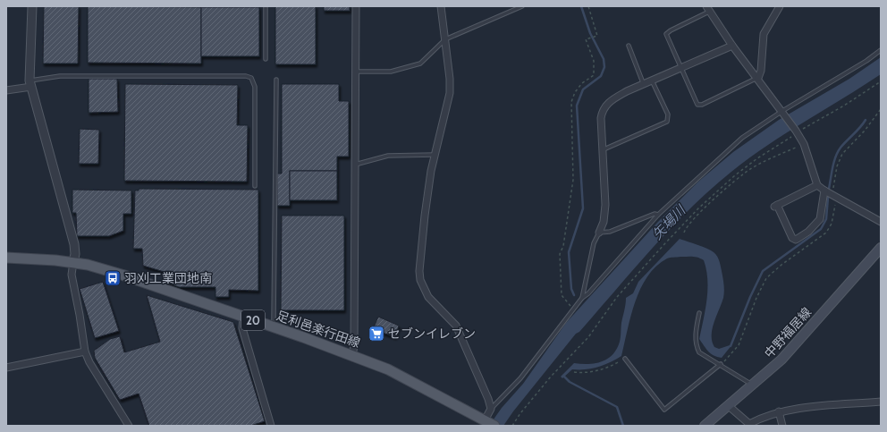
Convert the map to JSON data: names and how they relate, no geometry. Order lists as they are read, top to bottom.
{
  "streets": {
    "main road": ["20", "足利邑楽行田線", "中野福居線"]
  },
  "water": ["矢場川"],
  "places": {
    "bus stop": ["羽刈工業団地南"],
    "supermarket": ["セブンイレブン"]
  }
}
